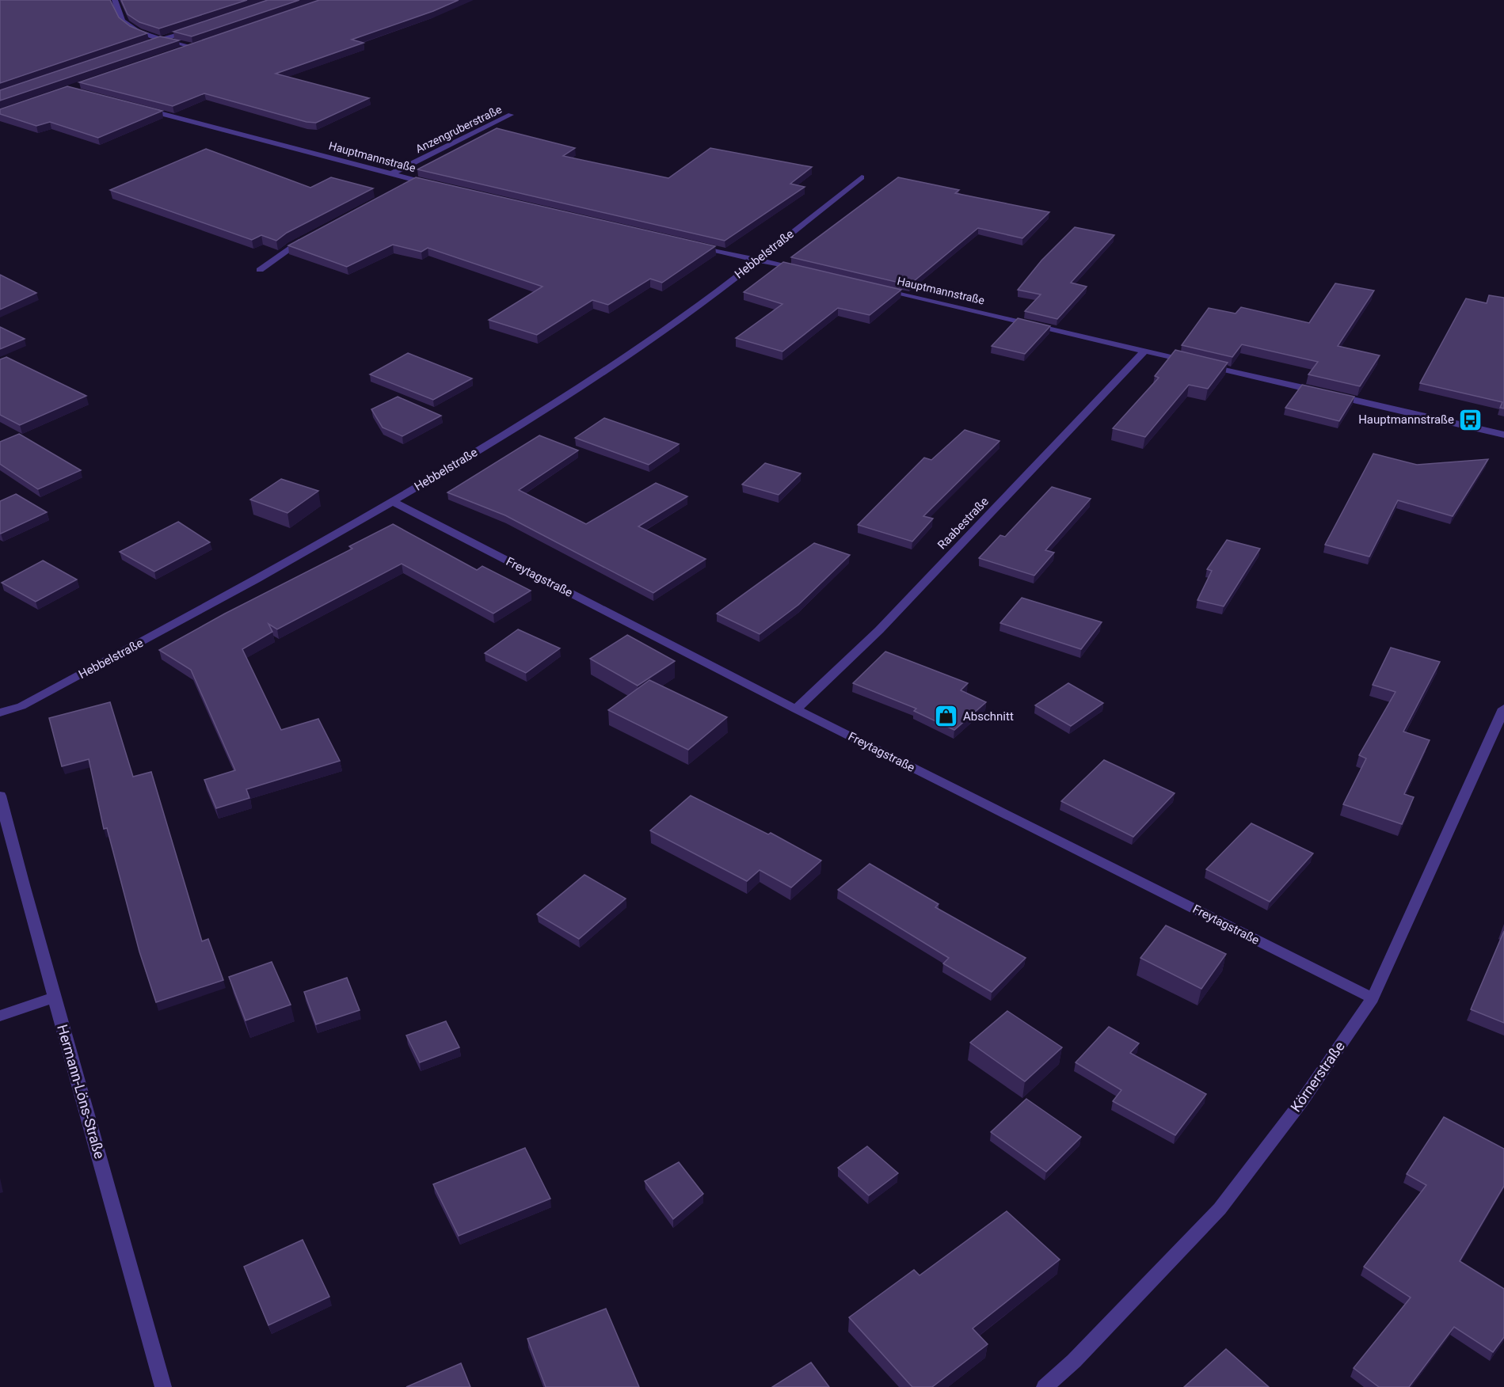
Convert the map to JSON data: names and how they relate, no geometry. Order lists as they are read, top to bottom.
{
  "streets": {
    "street": [
      "Anzengruberstraße",
      "Hauptmannstraße",
      "Hebbelstraße",
      "Raabestraße",
      "Freytagstraße",
      "Körnerstraße",
      "Hermann-Löns-Straße"
    ]
  },
  "crossings": [
    ["Anzengruberstraße", "Hauptmannstraße"],
    ["Hauptmannstraße", "Raabestraße"],
    ["Hebbelstraße", "Freytagstraße"],
    ["Raabestraße", "Freytagstraße"],
    ["Freytagstraße", "Körnerstraße"]
  ],
  "places": {
    "bus stop": ["Hauptmannstraße"],
    "shop": ["Abschnitt"]
  }
}
